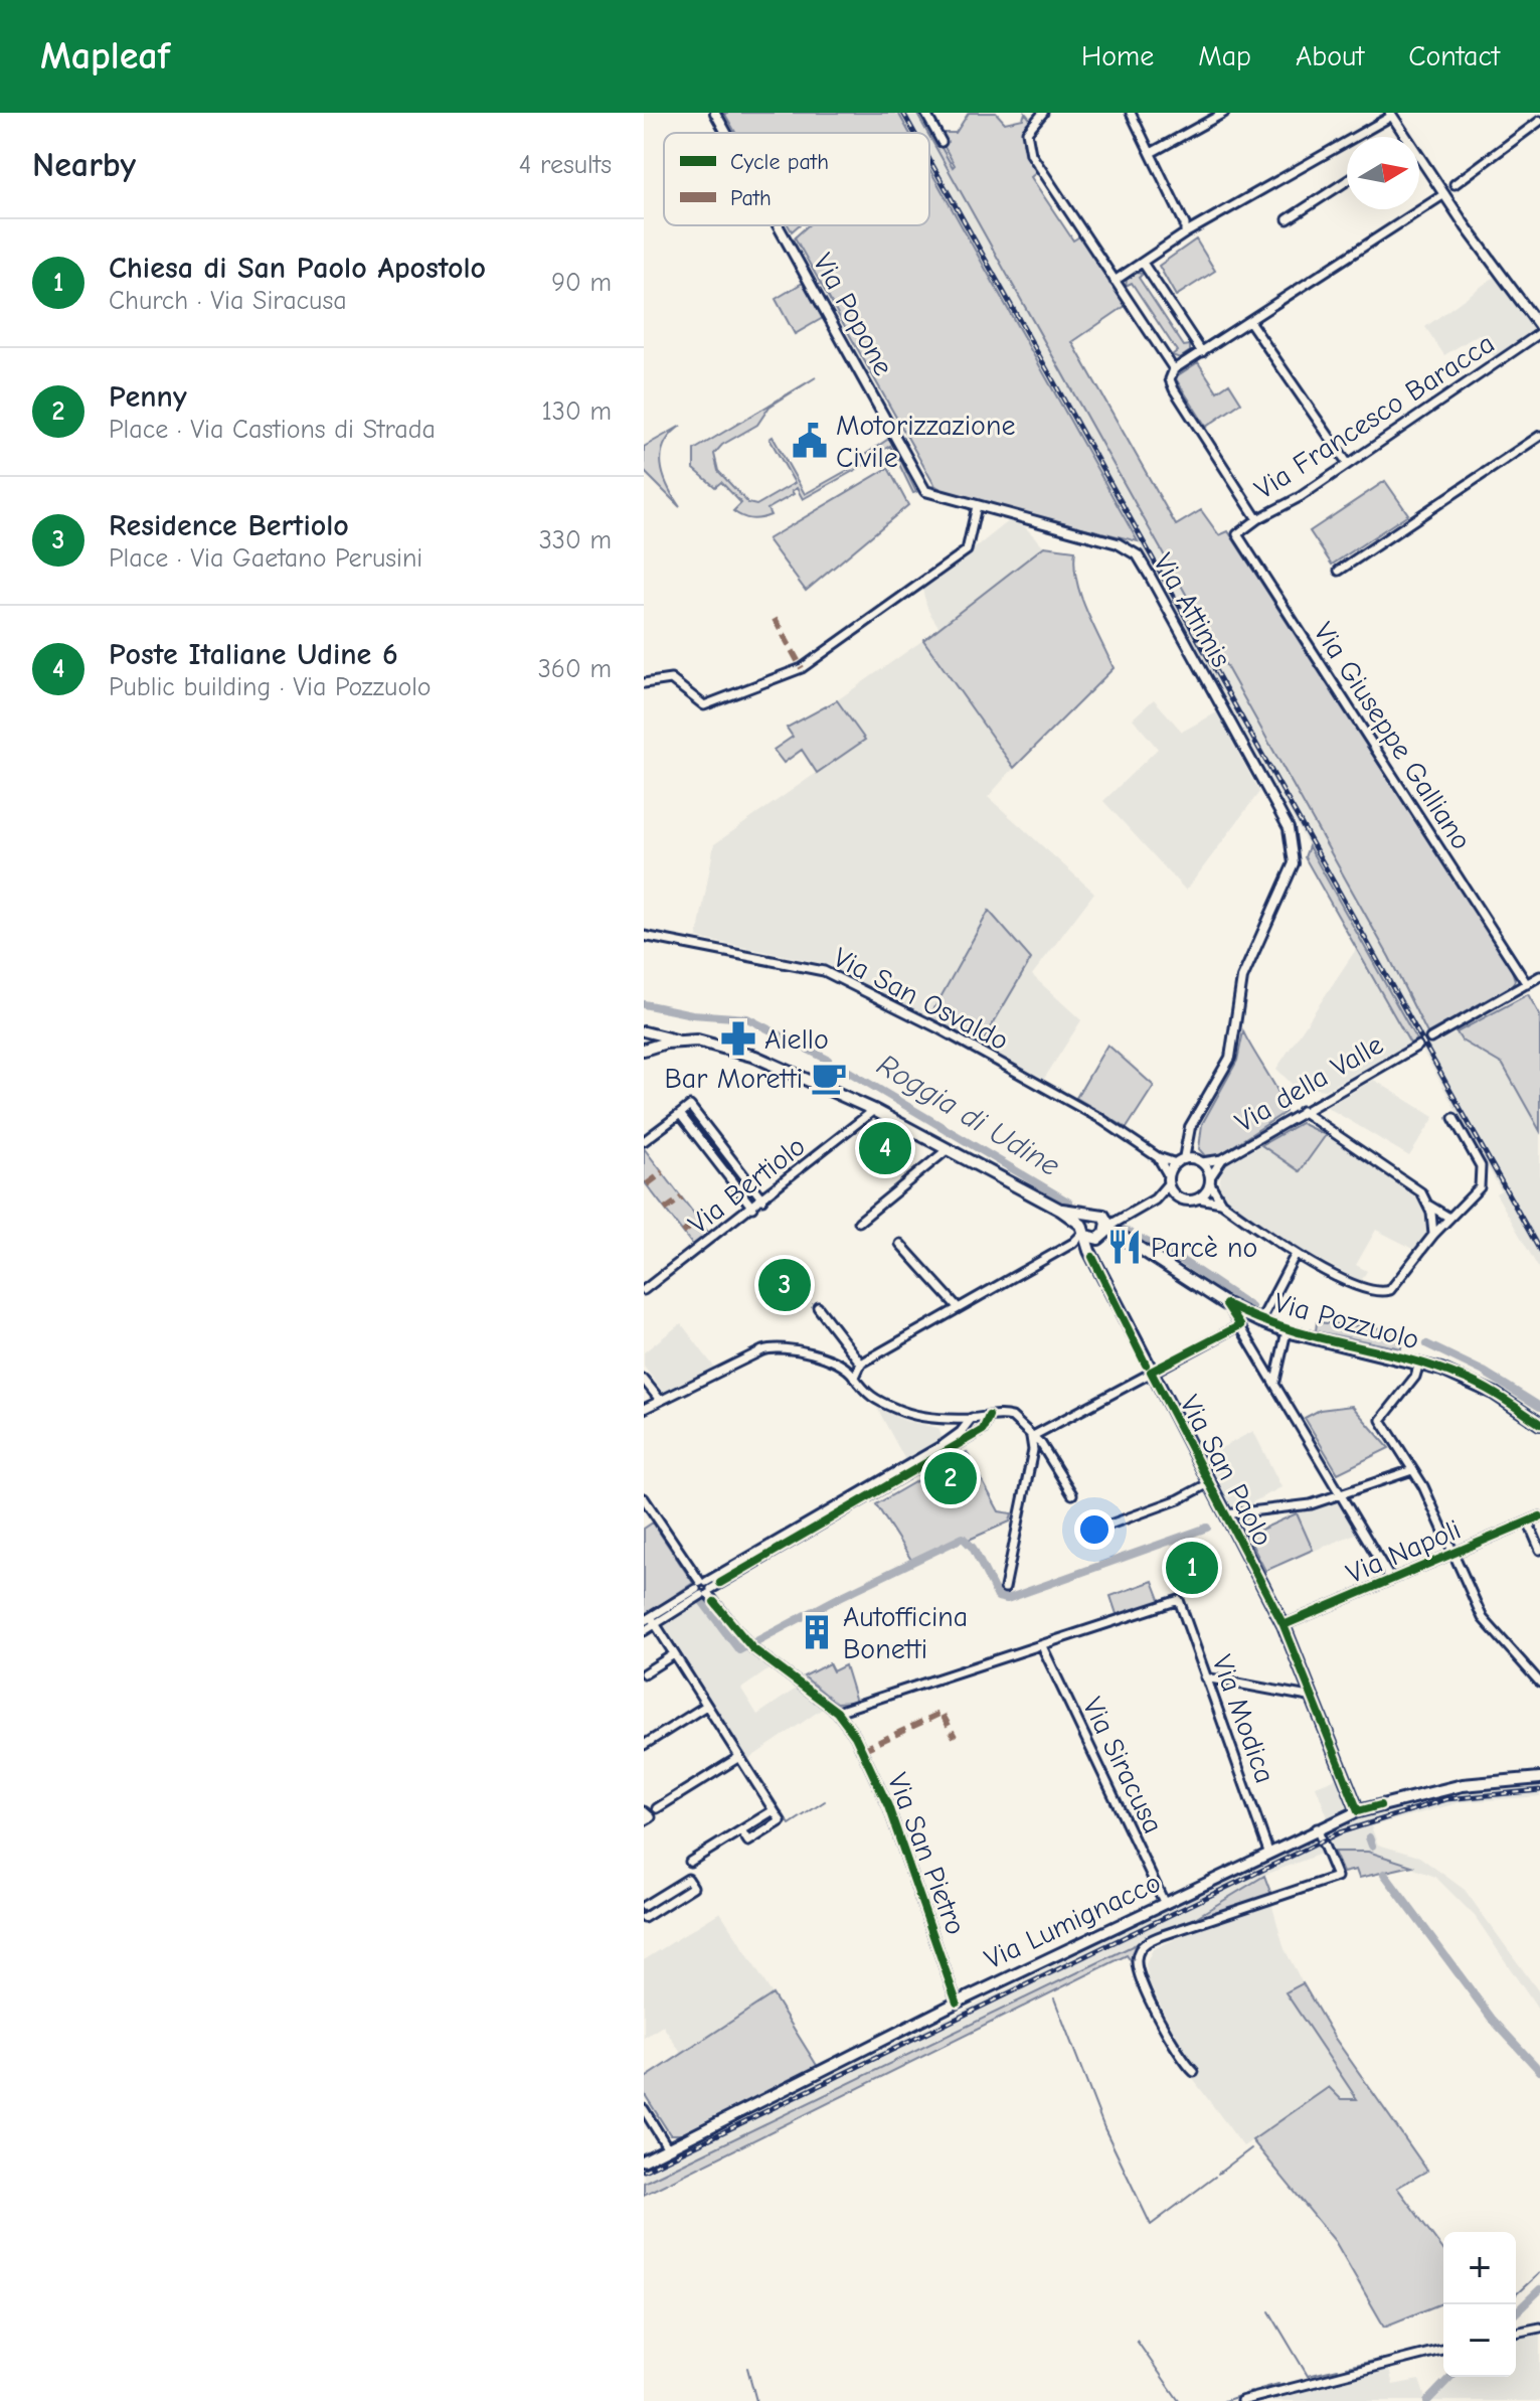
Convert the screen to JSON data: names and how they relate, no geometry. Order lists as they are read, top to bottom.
{
  "streets": {
    "main road": ["Via Pozzuolo", "Via San Paolo", "Via Lumignacco"],
    "street": [
      "Via Popone",
      "Via Francesco Baracca",
      "Via Attimis",
      "Via Giuseppe Galliano",
      "Via San Osvaldo",
      "Via della Valle",
      "Via Bertiolo",
      "Via Napoli",
      "Via Modica",
      "Via Siracusa",
      "Via San Pietro"
    ]
  },
  "crossings": [
    ["Via Popone", "Via Attimis"],
    ["Via Francesco Baracca", "Via Giuseppe Galliano"],
    ["Via Attimis", "Via San Osvaldo"],
    ["Via Attimis", "Via della Valle"],
    ["Via San Osvaldo", "Via della Valle"],
    ["Via San Paolo", "Via Napoli"],
    ["Via San Paolo", "Via Lumignacco"],
    ["Via Modica", "Via Siracusa"],
    ["Via Modica", "Via Lumignacco"],
    ["Via Siracusa", "Via Lumignacco"],
    ["Via San Pietro", "Via Lumignacco"]
  ],
  "water": ["Roggia di Udine"],
  "places": {
    "public building": ["Motorizzazione Civile"],
    "pharmacy": ["Aiello"],
    "cafe": ["Bar Moretti"],
    "restaurant": ["Parcè no"],
    "building": ["Autofficina Bonetti"]
  },
  "legend": ["Cycle path", "Path"],
  "north": "right",
  "page": {
    "header": "Mapleaf",
    "nav": [
      "Home",
      "Map",
      "About",
      "Contact"
    ],
    "heading": ["Nearby", "4 results"],
    "list": [
      {
        "mark": "1",
        "name": "Chiesa di San Paolo Apostolo",
        "note": "Church · Via Siracusa",
        "value": "90 m"
      },
      {
        "mark": "2",
        "name": "Penny",
        "note": "Place · Via Castions di Strada",
        "value": "130 m"
      },
      {
        "mark": "3",
        "name": "Residence Bertiolo",
        "note": "Place · Via Gaetano Perusini",
        "value": "330 m"
      },
      {
        "mark": "4",
        "name": "Poste Italiane Udine 6",
        "note": "Public building · Via Pozzuolo",
        "value": "360 m"
      }
    ],
    "pins": [
      "4",
      "3",
      "2",
      "1"
    ],
    "map_buttons": ["+", "−"]
  }
}
